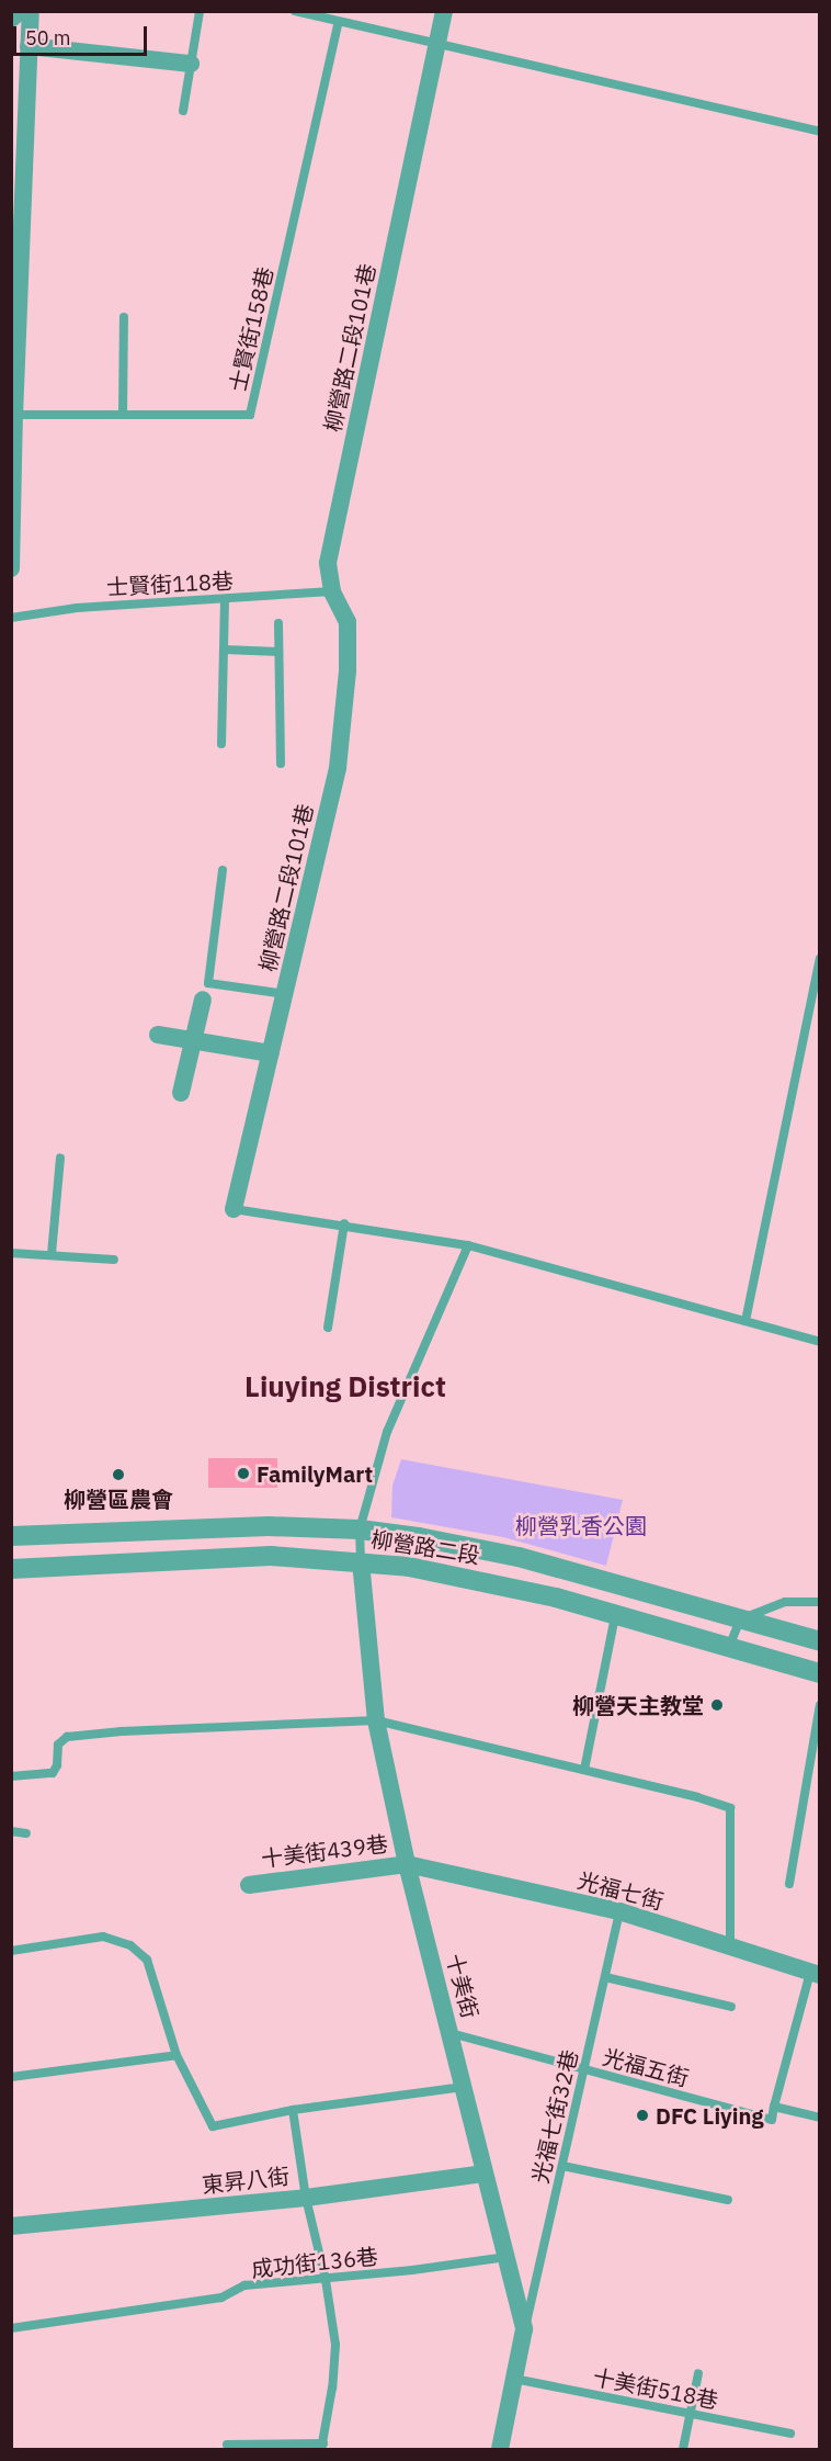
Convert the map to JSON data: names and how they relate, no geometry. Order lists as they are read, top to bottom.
{
  "streets": {
    "street": [
      "柳營路二段101巷",
      "柳營路二段",
      "十美街439巷",
      "光福七街",
      "十美街",
      "東昇八街"
    ],
    "lane": [
      "士賢街158巷",
      "士賢街118巷",
      "光福五街",
      "光福七街32巷",
      "成功街136巷",
      "十美街518巷"
    ]
  },
  "crossings": [
    ["柳營路二段101巷", "士賢街118巷"],
    ["柳營路二段", "十美街"],
    ["十美街439巷", "光福七街"],
    ["十美街439巷", "十美街"],
    ["光福七街", "十美街"],
    ["光福七街", "光福七街32巷"],
    ["十美街", "光福五街"],
    ["十美街", "光福七街32巷"],
    ["十美街", "東昇八街"],
    ["十美街", "成功街136巷"],
    ["十美街", "十美街518巷"],
    ["光福五街", "光福七街32巷"]
  ],
  "districts": ["Liuying District"],
  "parks": ["柳營乳香公園"],
  "places": [
    "FamilyMart",
    "柳營區農會",
    "柳營天主教堂",
    "DFC Liying"
  ],
  "scale_bar": "50 m"
}
